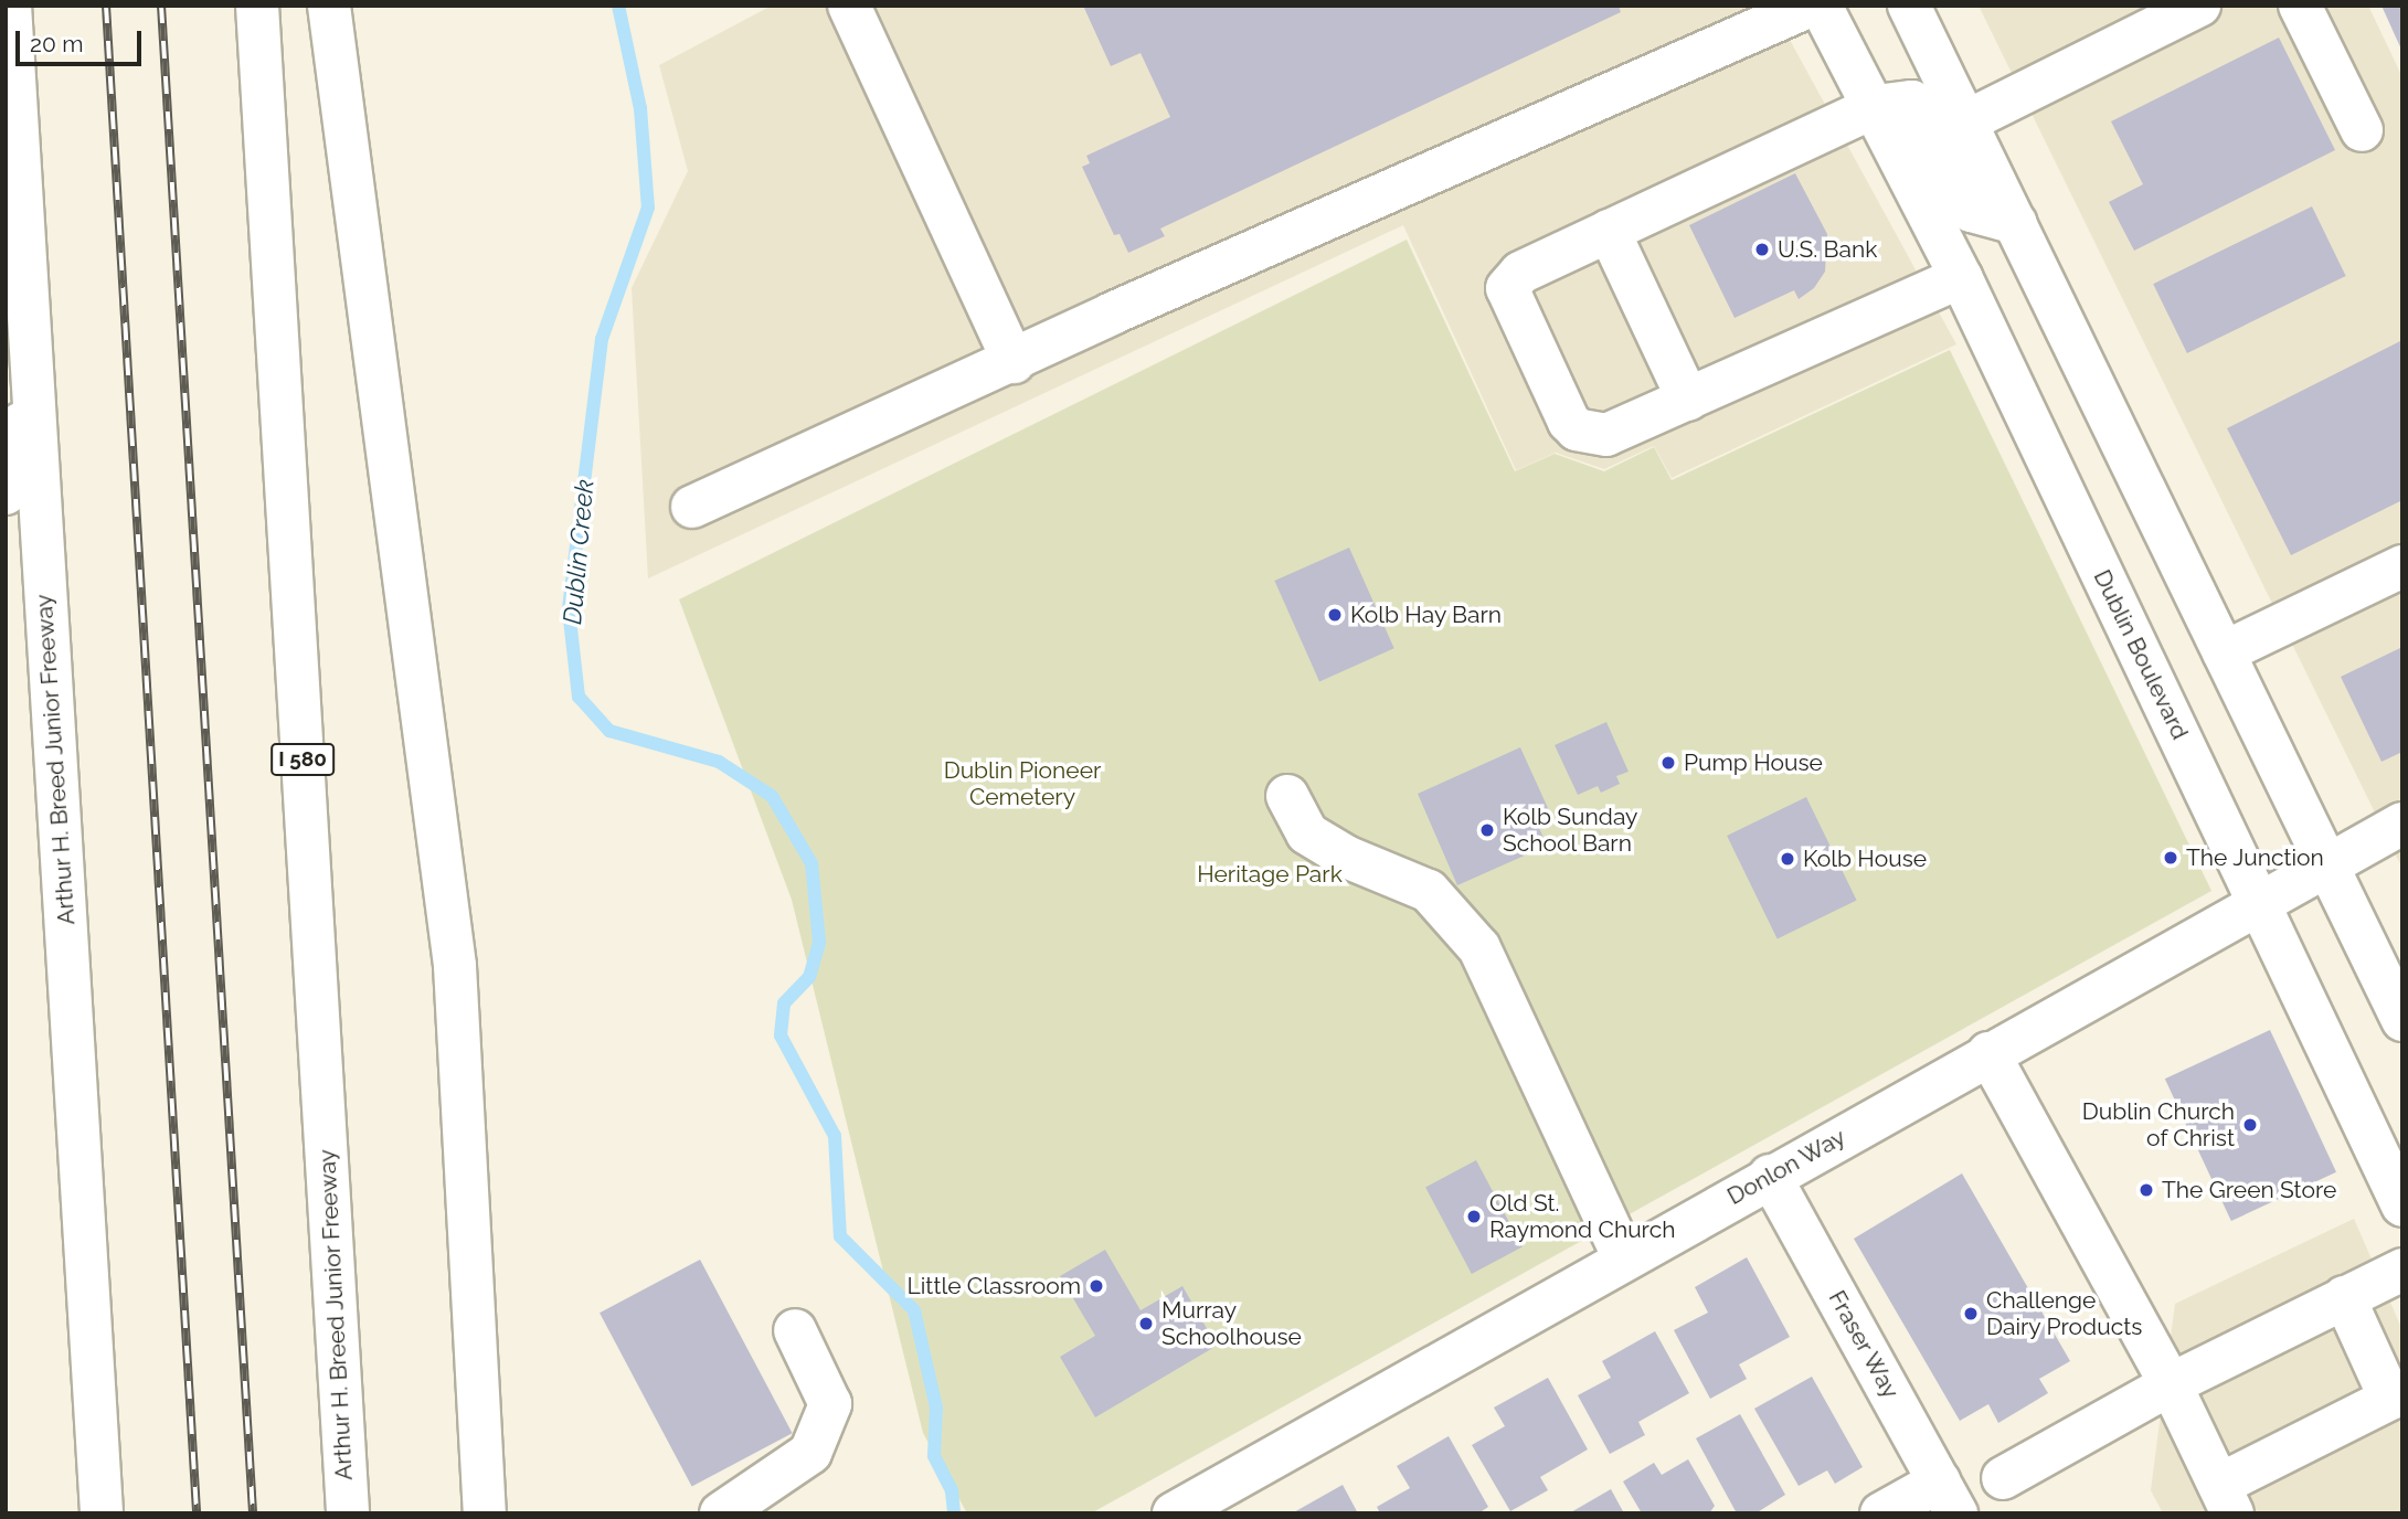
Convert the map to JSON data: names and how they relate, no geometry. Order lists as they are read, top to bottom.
{
  "streets": {
    "main road": [
      "Dublin Boulevard",
      "Arthur H. Breed Junior Freeway",
      "I 580",
      "Donlon Way",
      "Fraser Way"
    ]
  },
  "crossings": [
    ["Dublin Boulevard", "Donlon Way"],
    ["Donlon Way", "Fraser Way"]
  ],
  "water": ["Dublin Creek"],
  "parks": ["Dublin Pioneer Cemetery", "Heritage Park"],
  "places": [
    "U.S. Bank",
    "Kolb Hay Barn",
    "Pump House",
    "Kolb Sunday School Barn",
    "The Junction",
    "Kolb House",
    "Dublin Church of Christ",
    "The Green Store",
    "Old St. Raymond Church",
    "Little Classroom",
    "Challenge Dairy Products",
    "Murray Schoolhouse"
  ],
  "scale_bar": "20 m"
}
